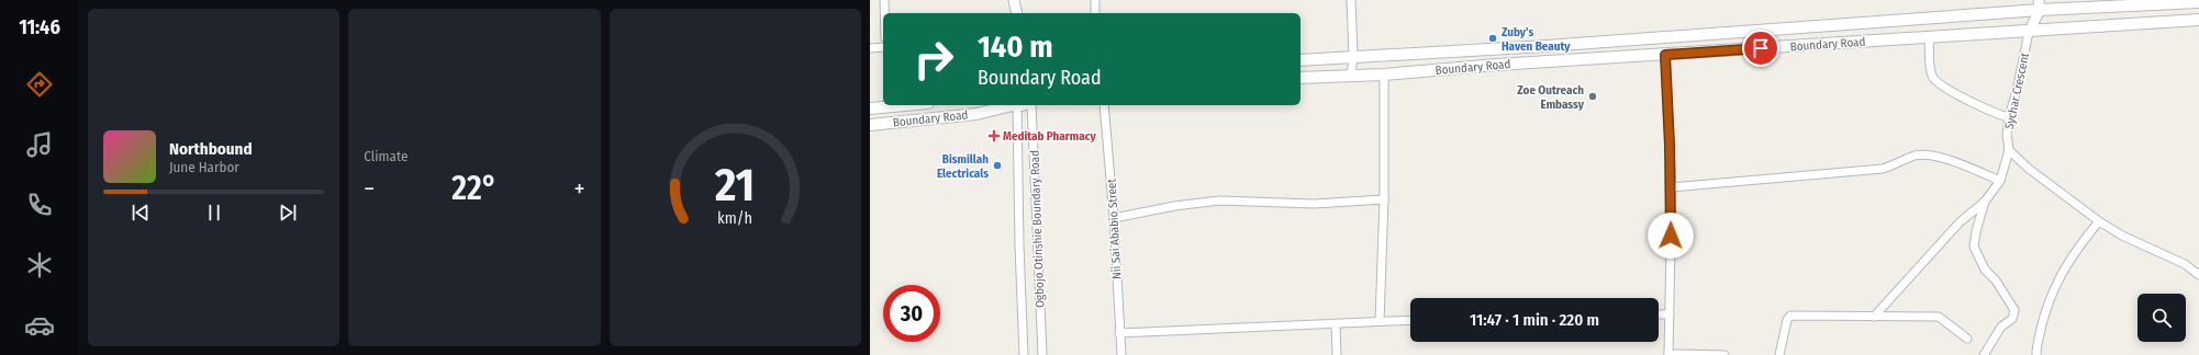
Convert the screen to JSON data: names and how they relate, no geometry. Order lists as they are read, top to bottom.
{
  "streets": {
    "main road": ["Boundary Road"],
    "street": ["Sychar Crescent", "Ogbojo Otinshie Boundary Road", "Nii Sai Ababio Street"]
  },
  "crossings": [
    ["Boundary Road", "Sychar Crescent"]
  ],
  "places": {
    "other": ["Zuby's Haven Beauty", "Zoe Outreach Embassy", "Bismillah Electricals"],
    "health": ["Meditab Pharmacy"]
  },
  "page": {
    "tabs": "11:46",
    "tile": "Climate",
    "turn": ["140 m", "Boundary Road"],
    "song": ["Northbound", "June Harbor"],
    "heat": ["−", "22°", "+"],
    "limit": "30",
    "trip": "11:47 · 1 min · 220 m",
    "gauge": ["21", "km/h"]
  }
}
